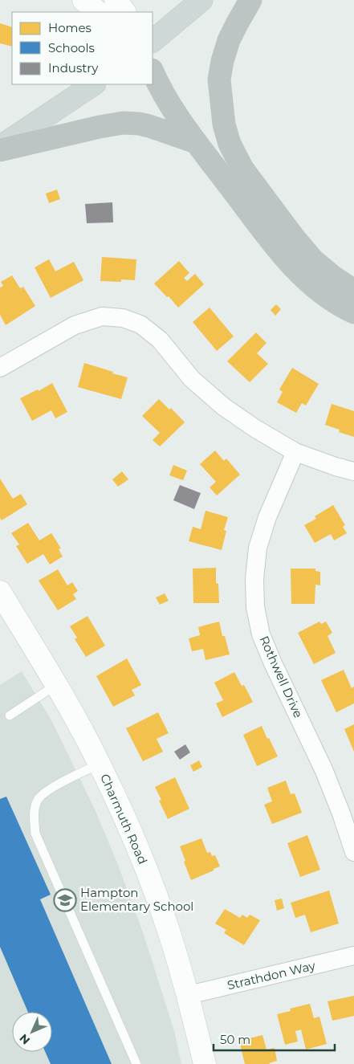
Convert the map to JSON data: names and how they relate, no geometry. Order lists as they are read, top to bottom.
{
  "streets": {
    "street": ["Rothwell Drive", "Charmuth Road", "Strathdon Way"]
  },
  "crossings": [
    ["Charmuth Road", "Strathdon Way"]
  ],
  "places": {
    "school or university": ["Hampton Elementary School"]
  },
  "legend": ["Homes", "Schools", "Industry"],
  "scale_bar": "50 m",
  "north": "bottom left"
}
